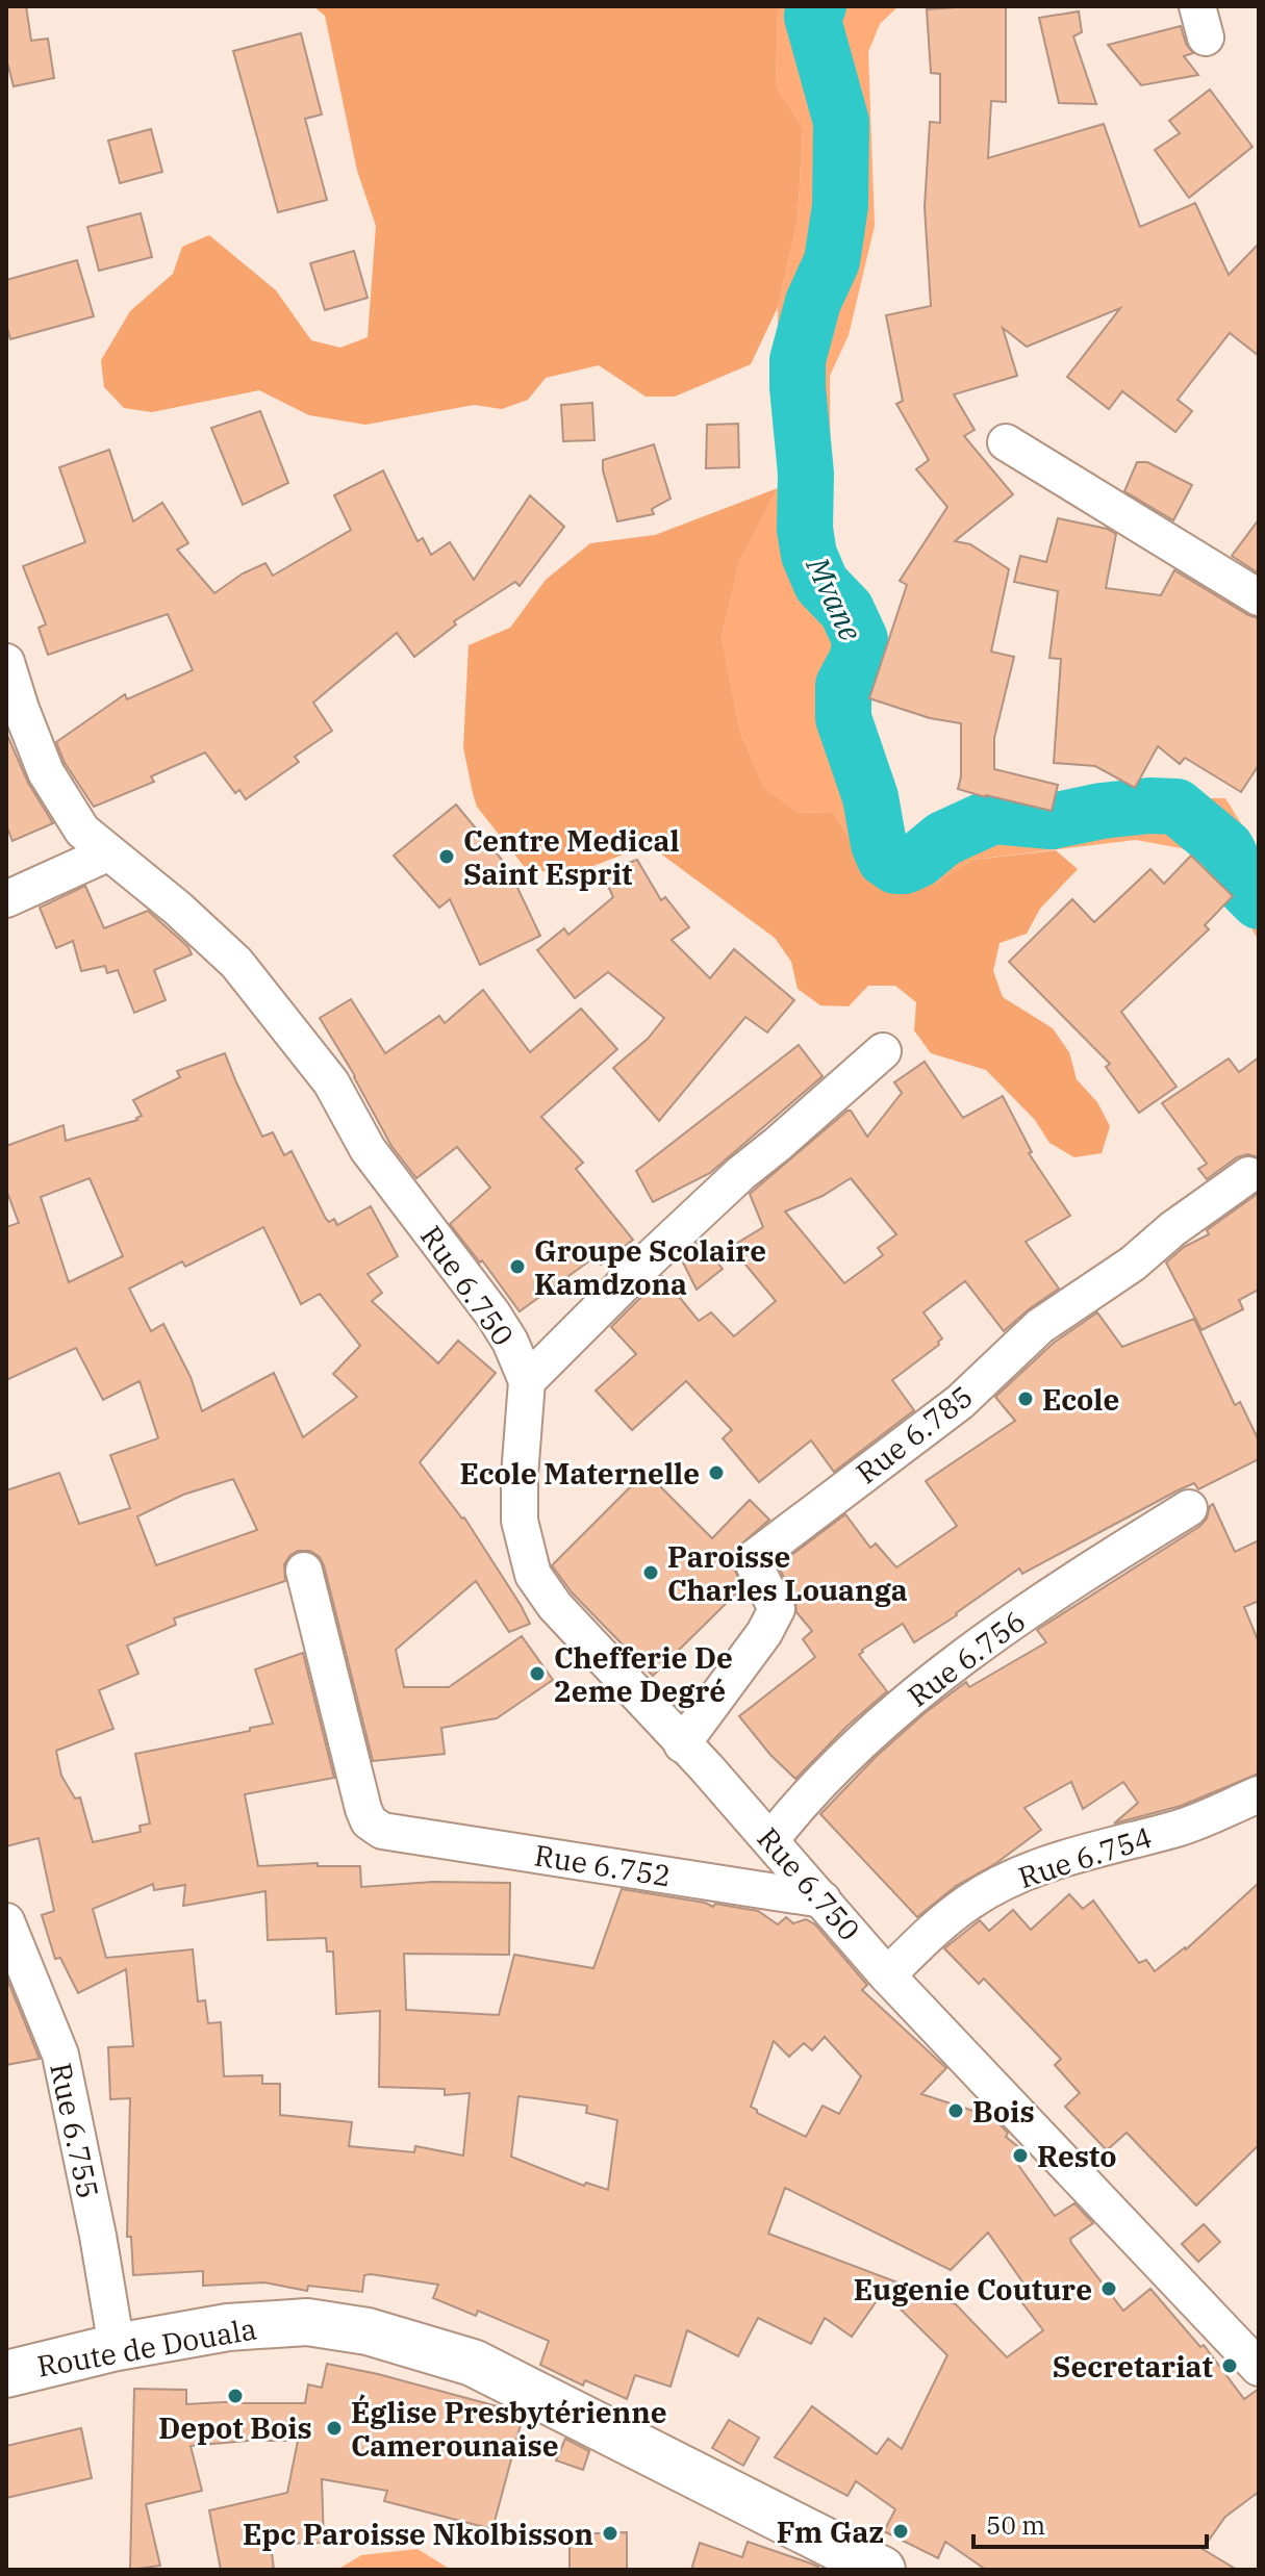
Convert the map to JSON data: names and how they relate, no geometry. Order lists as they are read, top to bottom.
{
  "streets": {
    "highway": ["Route de Douala"],
    "street": [
      "Rue 6.750",
      "Rue 6.785",
      "Rue 6.756",
      "Rue 6.754",
      "Rue 6.752",
      "Rue 6.755"
    ]
  },
  "crossings": [
    ["Rue 6.750", "Rue 6.785"],
    ["Rue 6.750", "Rue 6.756"],
    ["Rue 6.750", "Rue 6.754"],
    ["Rue 6.750", "Rue 6.752"],
    ["Rue 6.755", "Route de Douala"]
  ],
  "water": ["Mvane"],
  "places": [
    "Centre Medical Saint Esprit",
    "Groupe Scolaire Kamdzona",
    "Ecole",
    "Ecole Maternelle",
    "Paroisse Charles Louanga",
    "Chefferie De 2eme Degré",
    "Bois",
    "Resto",
    "Eugenie Couture",
    "Secretariat",
    "Depot Bois",
    "Église Presbytérienne Camerounaise",
    "Fm Gaz",
    "Epc Paroisse Nkolbisson"
  ],
  "scale_bar": "50 m"
}
